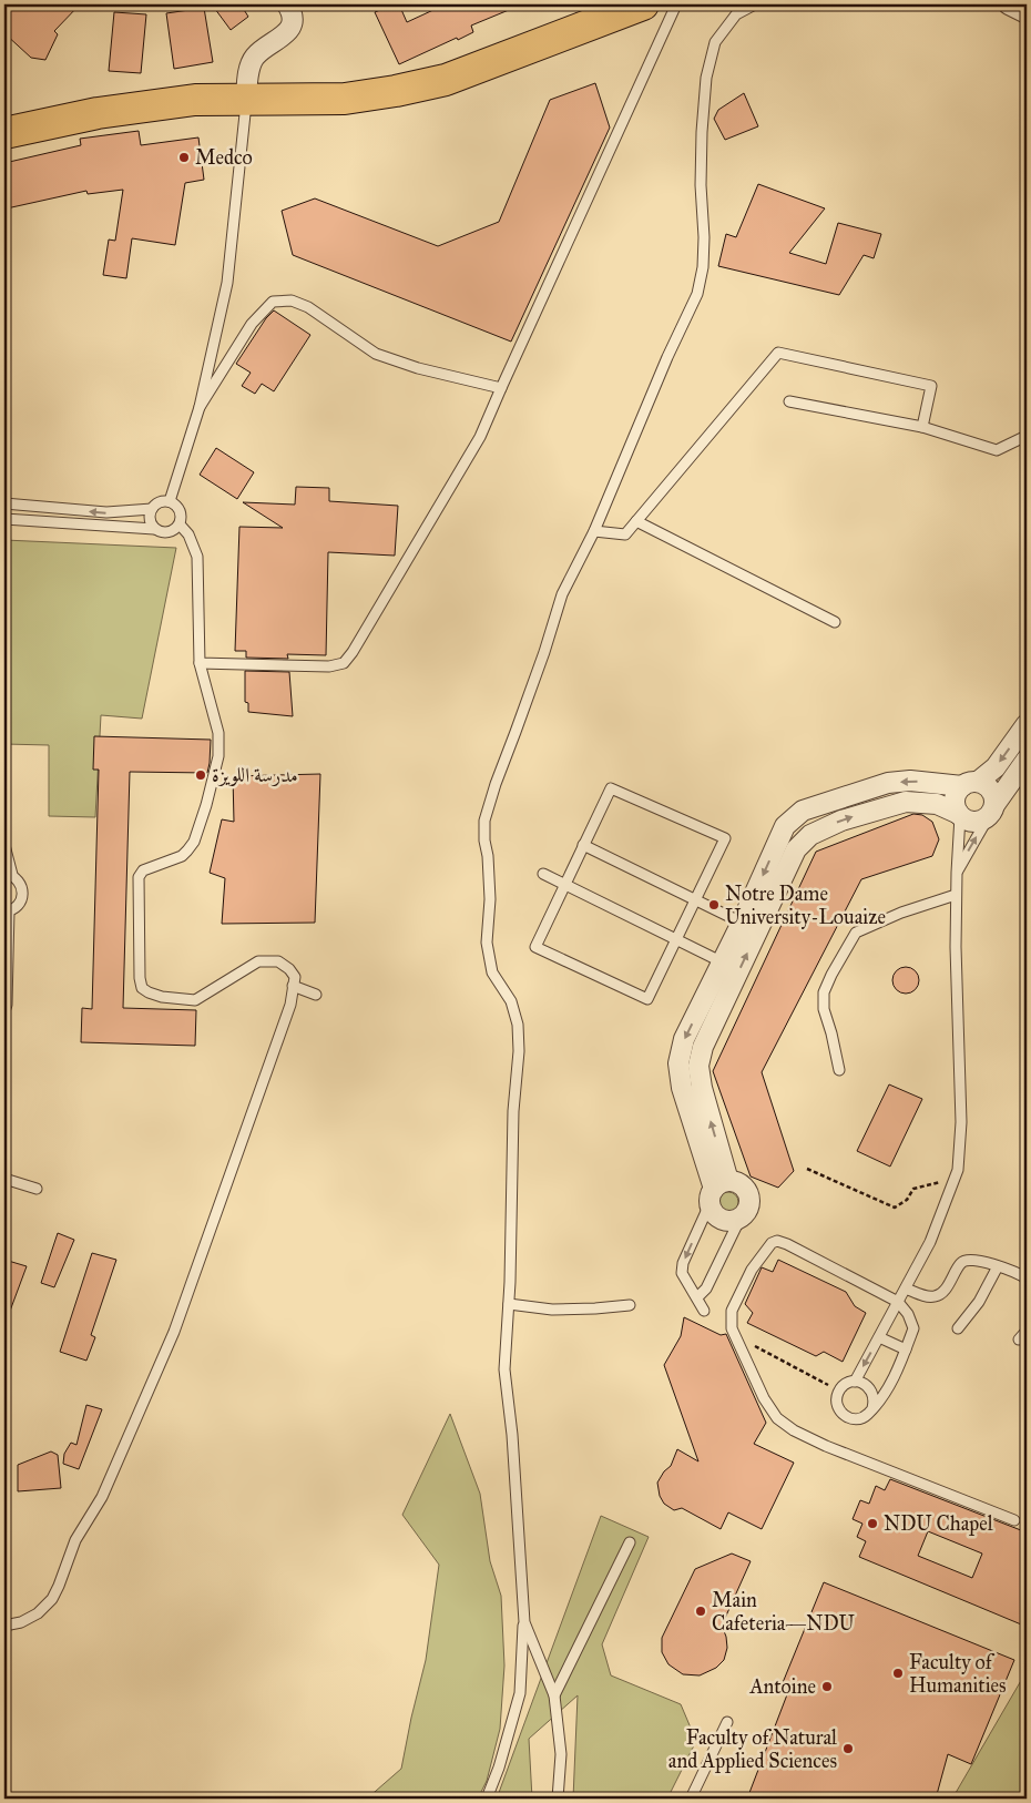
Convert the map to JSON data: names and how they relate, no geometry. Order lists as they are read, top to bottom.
{
  "places": [
    "Medco",
    "مدرسة اللويزة",
    "Notre Dame University-Louaize",
    "NDU Chapel",
    "Main Cafeteria—NDU",
    "Faculty of Humanities",
    "Antoine",
    "Faculty of Natural and Applied Sciences"
  ]
}
